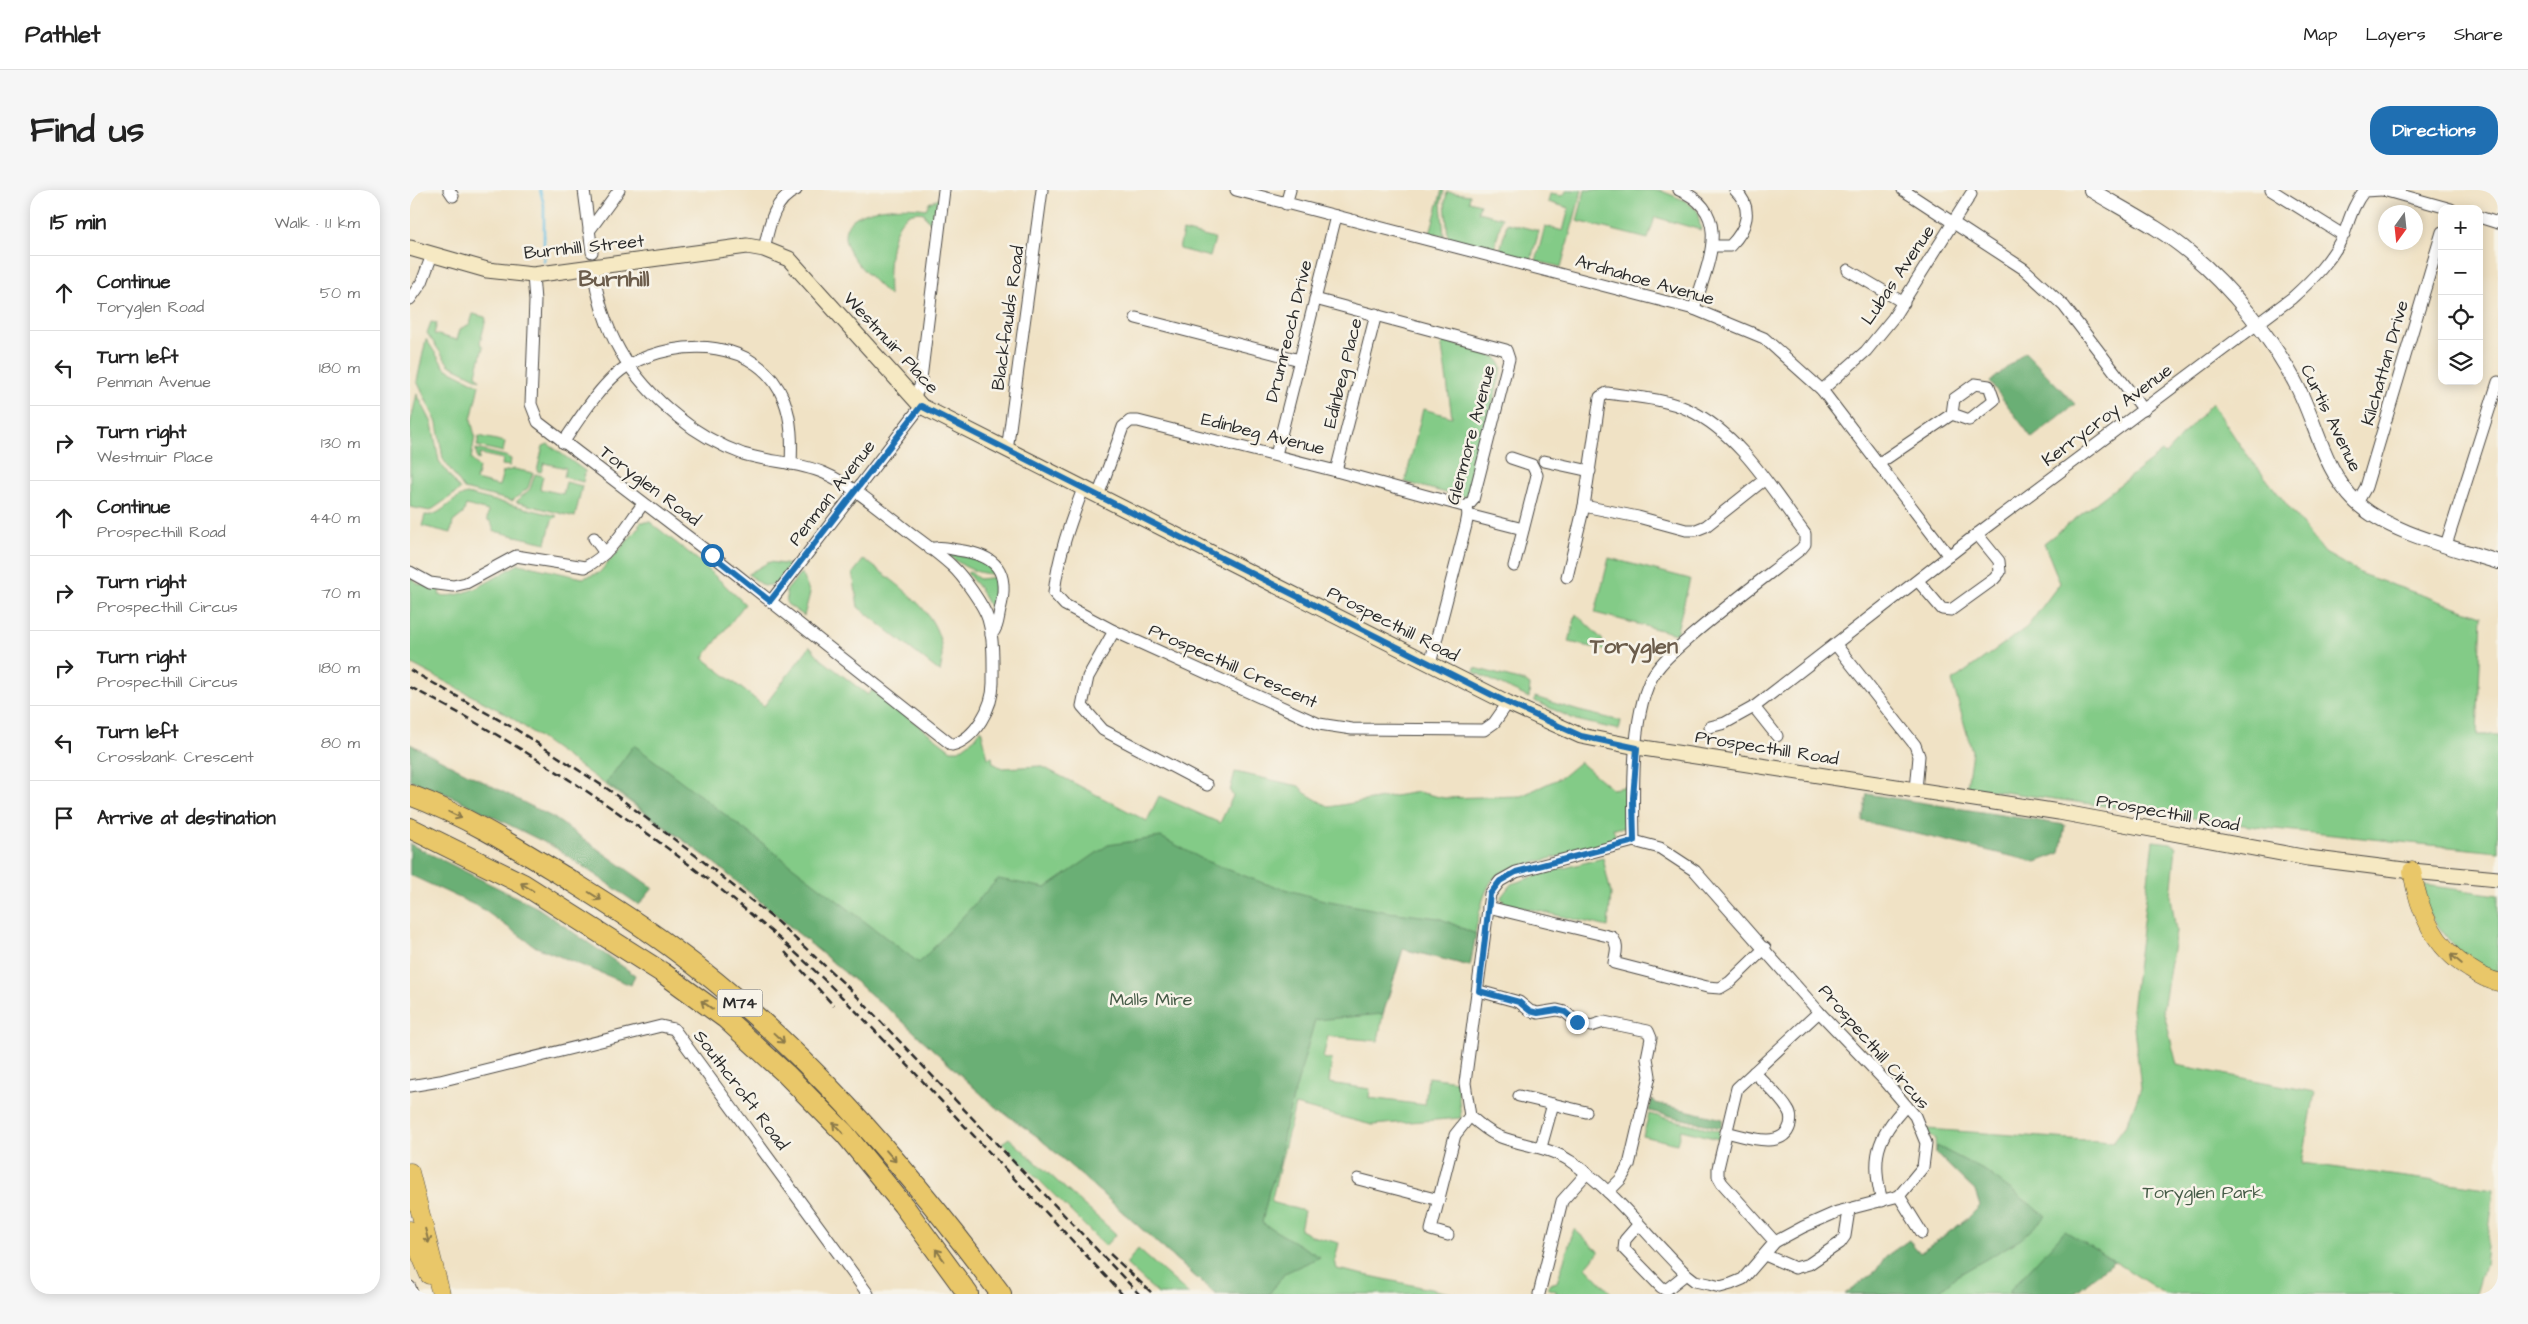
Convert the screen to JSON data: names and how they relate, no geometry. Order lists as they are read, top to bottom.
{
  "streets": {
    "highway": ["M74"],
    "main road": ["Burnhill Street", "Westmuir Place", "Prospecthill Road"],
    "street": [
      "Lubas Avenue",
      "Ardnahoe Avenue",
      "Blackfaulds Road",
      "Drumreoch Drive",
      "Kilchattan Drive",
      "Edinbeg Place",
      "Kerrycroy Avenue",
      "Curtis Avenue",
      "Edinbeg Avenue",
      "Glenmore Avenue",
      "Toryglen Road",
      "Penman Avenue",
      "Prospecthill Crescent",
      "Prospecthill Circus",
      "Southcroft Road"
    ]
  },
  "crossings": [
    ["Burnhill Street", "Westmuir Place"],
    ["Burnhill Street", "Toryglen Road"],
    ["Lubas Avenue", "Ardnahoe Avenue"],
    ["Ardnahoe Avenue", "Drumreoch Drive"],
    ["Ardnahoe Avenue", "Kerrycroy Avenue"],
    ["Blackfaulds Road", "Westmuir Place"],
    ["Drumreoch Drive", "Edinbeg Avenue"],
    ["Drumreoch Drive", "Glenmore Avenue"],
    ["Westmuir Place", "Penman Avenue"],
    ["Westmuir Place", "Prospecthill Road"],
    ["Westmuir Place", "Prospecthill Crescent"],
    ["Kilchattan Drive", "Curtis Avenue"],
    ["Edinbeg Place", "Edinbeg Avenue"],
    ["Edinbeg Place", "Glenmore Avenue"],
    ["Kerrycroy Avenue", "Curtis Avenue"],
    ["Edinbeg Avenue", "Glenmore Avenue"],
    ["Edinbeg Avenue", "Prospecthill Road"],
    ["Glenmore Avenue", "Prospecthill Road"],
    ["Toryglen Road", "Penman Avenue"],
    ["Prospecthill Road", "Prospecthill Crescent"]
  ],
  "districts": ["Burnhill", "Toryglen"],
  "parks": ["Malls Mire", "Toryglen Park"],
  "north": "bottom",
  "page": {
    "header": "Pathlet",
    "nav": ["Map", "Layers", "Share"],
    "title": "Find us",
    "buttons": "Directions",
    "heading": ["15 min", "Walk · 1.1 km"],
    "map_buttons": ["+", "−"],
    "list": [
      ["Continue", "Toryglen Road", "50 m"],
      ["Turn left", "Penman Avenue", "180 m"],
      ["Turn right", "Westmuir Place", "130 m"],
      ["Continue", "Prospecthill Road", "440 m"],
      ["Turn right", "Prospecthill Circus", "70 m"],
      ["Turn right", "Prospecthill Circus", "180 m"],
      ["Turn left", "Crossbank Crescent", "80 m"],
      "Arrive at destination"
    ]
  }
}
